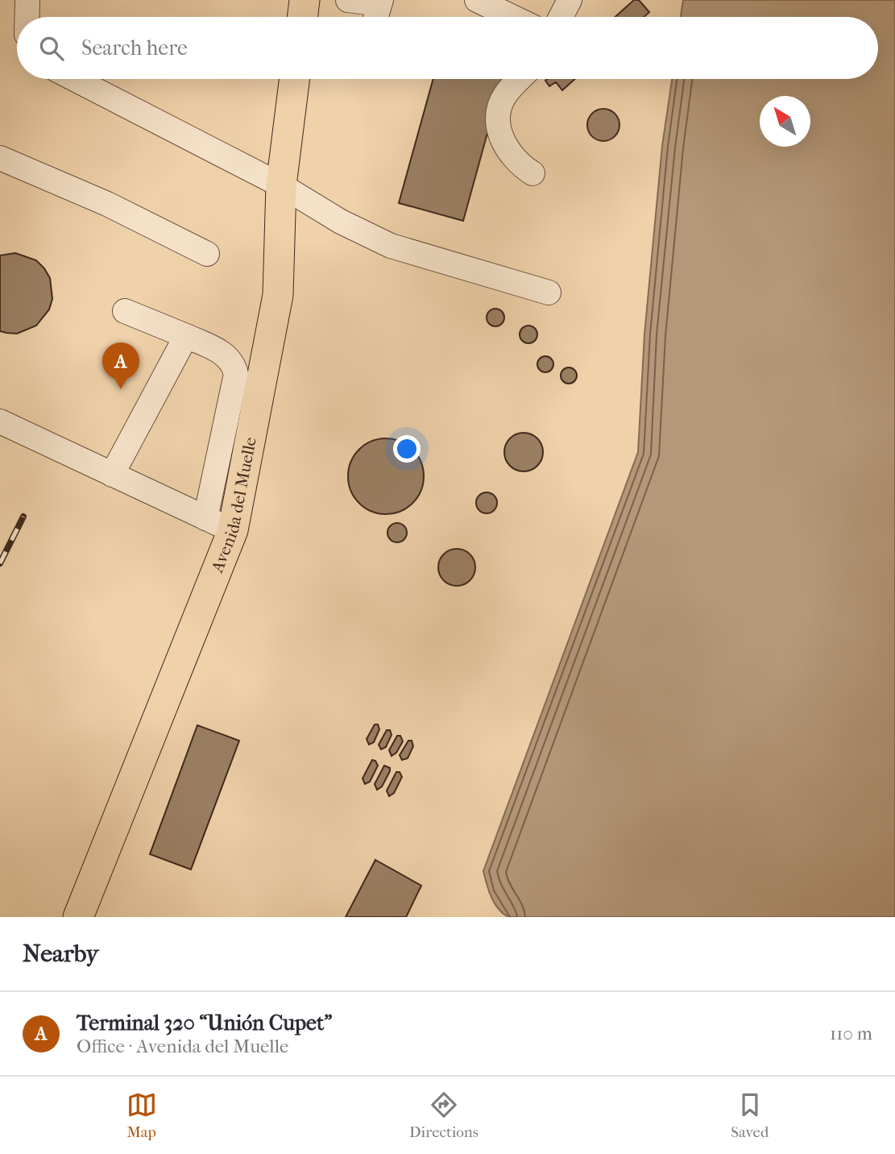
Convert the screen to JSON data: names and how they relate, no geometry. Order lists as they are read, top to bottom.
{
  "streets": {
    "main road": ["Avenida del Muelle"]
  },
  "north": "top left",
  "page": {
    "search": "Search here",
    "pins": "A",
    "heading": "Nearby",
    "list": [
      {
        "mark": "A",
        "name": "Terminal 320 “Unión Cupet”",
        "note": "Office · Avenida del Muelle",
        "value": "110 m"
      }
    ],
    "nav": ["Map", "Directions", "Saved"]
  }
}
